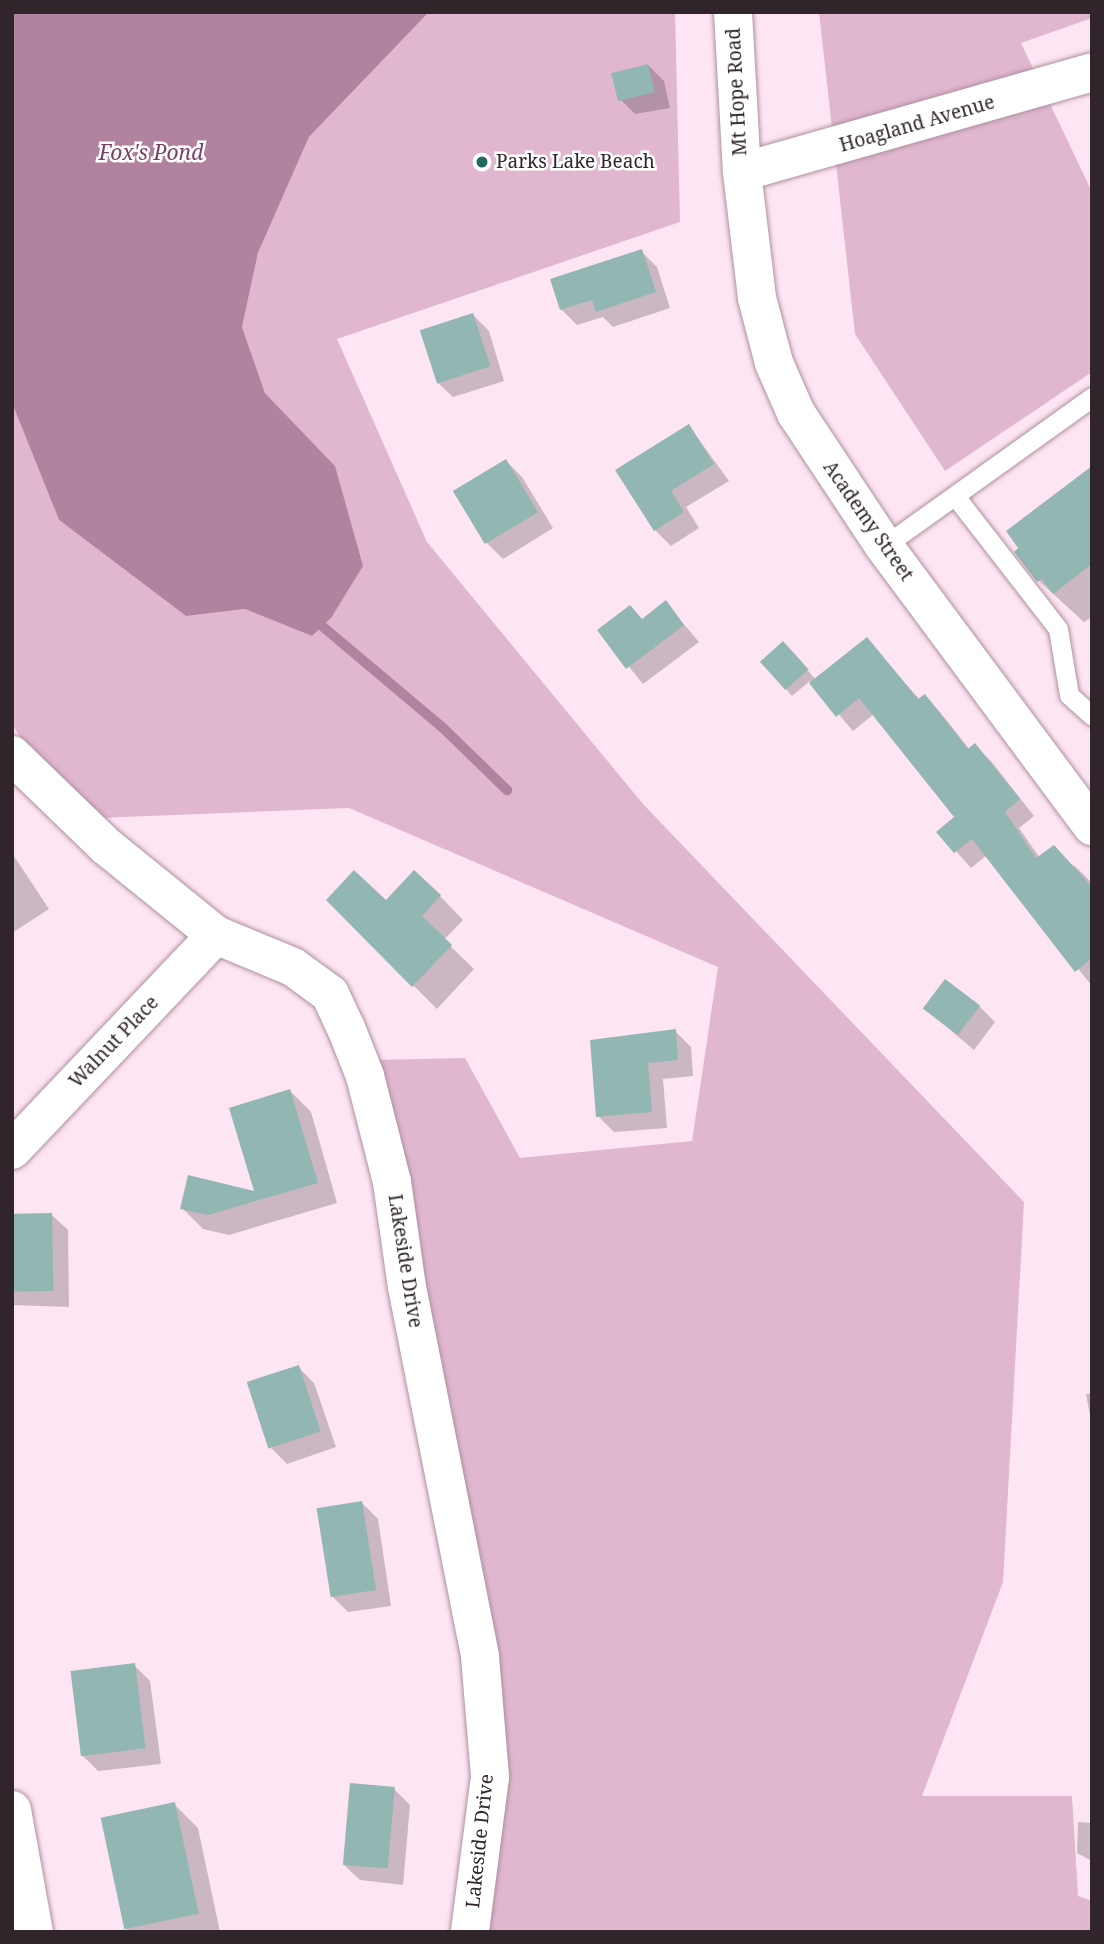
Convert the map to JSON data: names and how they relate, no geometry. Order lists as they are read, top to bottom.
{
  "streets": {
    "street": [
      "Mt Hope Road",
      "Hoagland Avenue",
      "Academy Street",
      "Walnut Place",
      "Lakeside Drive"
    ]
  },
  "crossings": [
    ["Mt Hope Road", "Hoagland Avenue"],
    ["Mt Hope Road", "Academy Street"],
    ["Hoagland Avenue", "Academy Street"],
    ["Walnut Place", "Lakeside Drive"]
  ],
  "water": ["Fox's Pond"],
  "places": ["Parks Lake Beach"]
}
